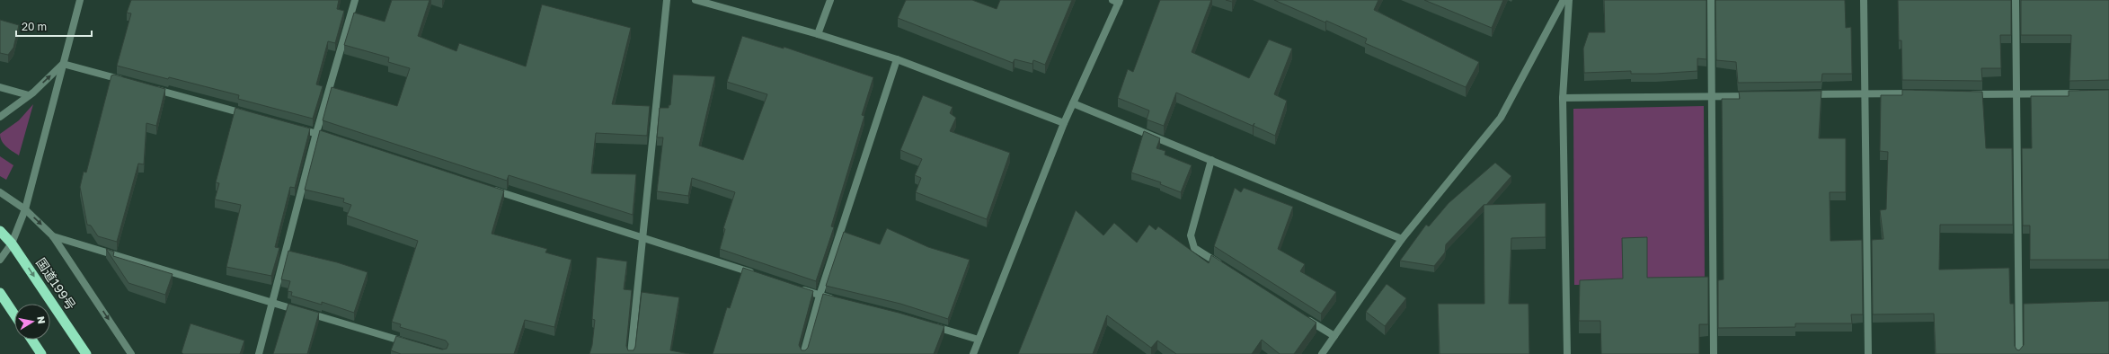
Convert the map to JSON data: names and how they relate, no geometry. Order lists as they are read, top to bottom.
{
  "streets": {
    "highway": ["国道199号"]
  },
  "scale_bar": "20 m",
  "north": "right"
}
